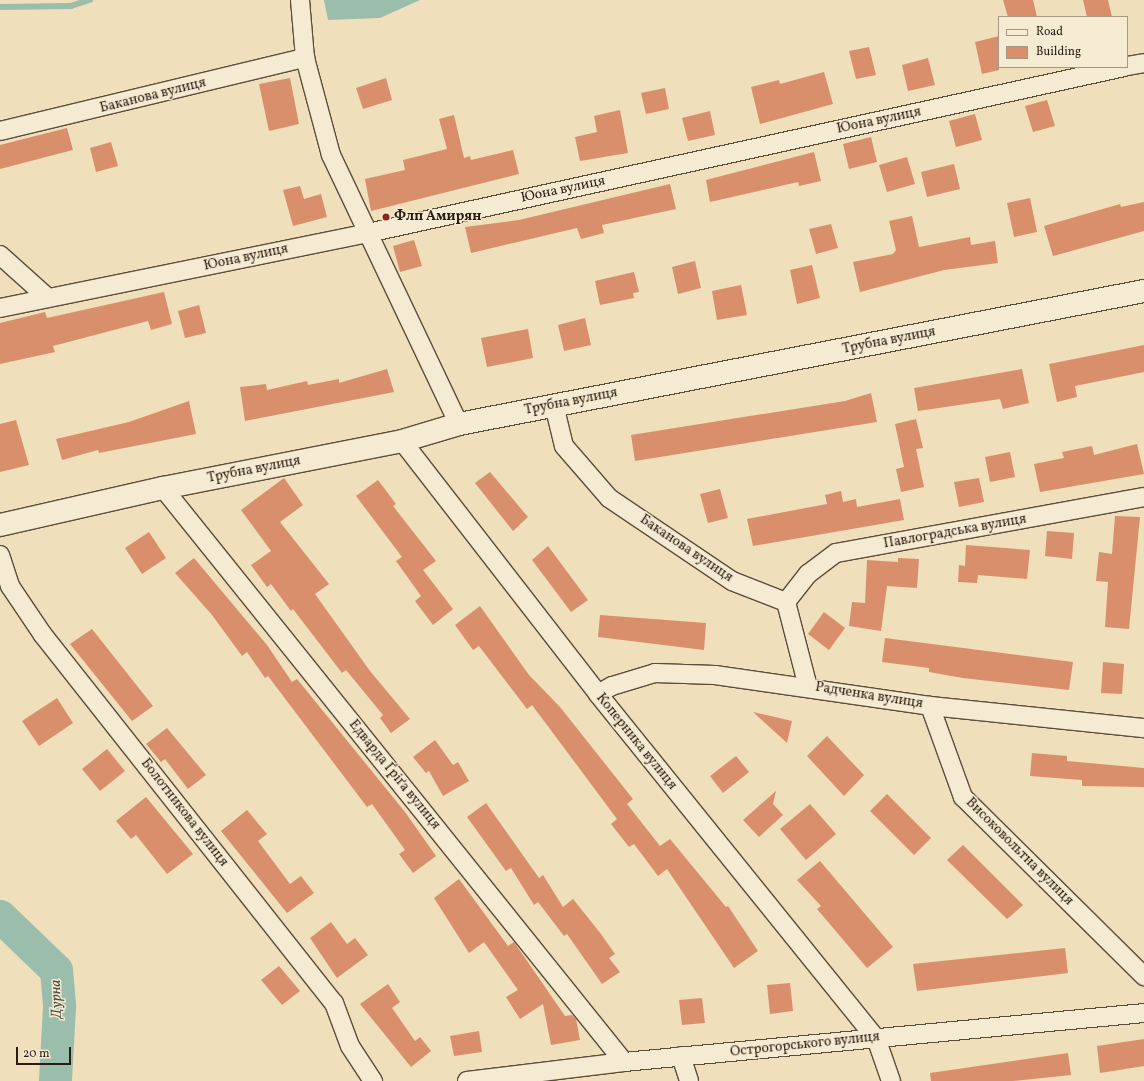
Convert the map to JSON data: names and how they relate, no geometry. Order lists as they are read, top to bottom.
{
  "streets": {
    "street": [
      "Баканова вулиця",
      "Юона вулиця",
      "Трубна вулиця",
      "Павлоградська вулиця",
      "Радченка вулиця",
      "Коперника вулиця",
      "Едварда Ґріґа вулиця",
      "Болотникова вулиця",
      "Високовольтна вулиця",
      "Острогорського вулиця"
    ]
  },
  "crossings": [
    ["Баканова вулиця", "Трубна вулиця"],
    ["Баканова вулиця", "Павлоградська вулиця"],
    ["Трубна вулиця", "Коперника вулиця"],
    ["Трубна вулиця", "Едварда Ґріґа вулиця"],
    ["Радченка вулиця", "Коперника вулиця"],
    ["Радченка вулиця", "Високовольтна вулиця"],
    ["Коперника вулиця", "Острогорського вулиця"],
    ["Едварда Ґріґа вулиця", "Острогорського вулиця"]
  ],
  "water": ["Дурна"],
  "places": ["Флп Амирян"],
  "legend": ["Road", "Building"],
  "scale_bar": "20 m"
}
